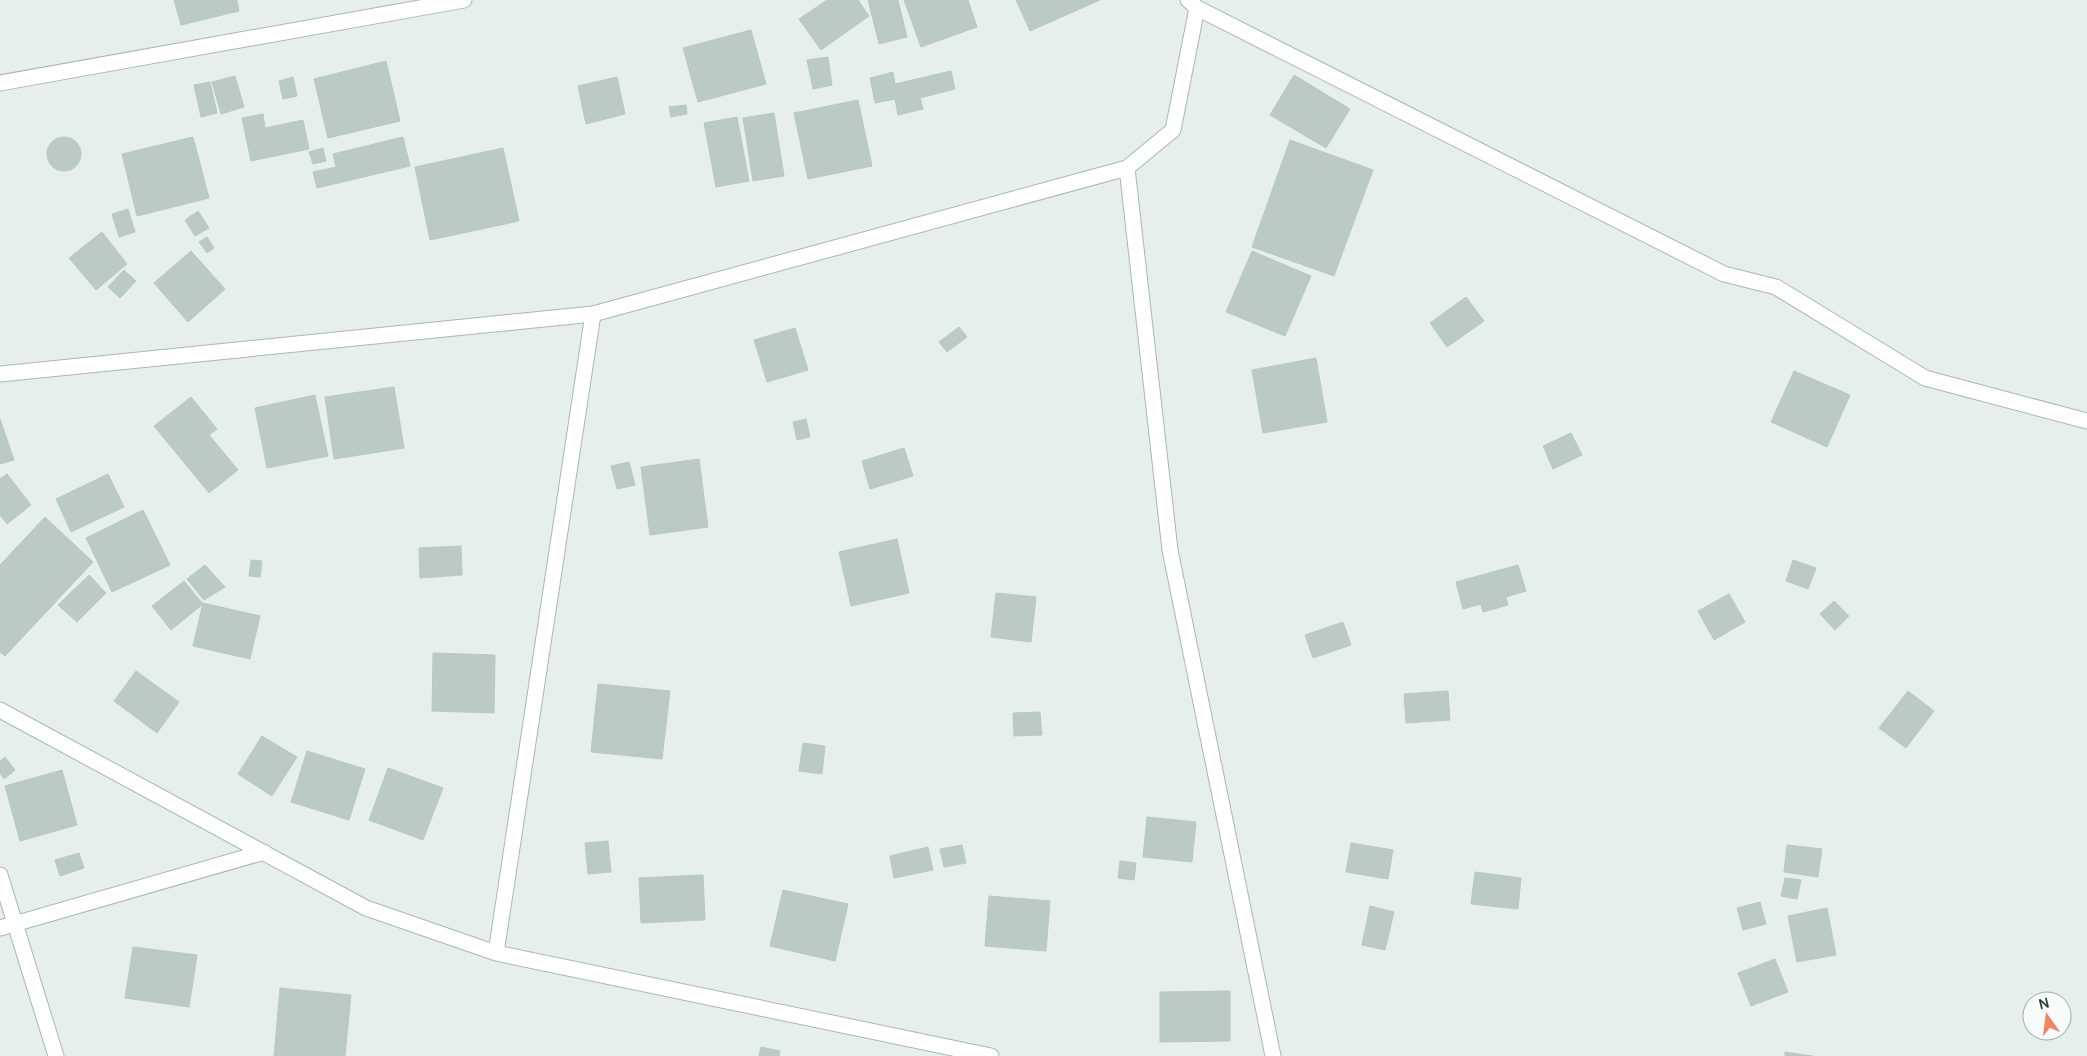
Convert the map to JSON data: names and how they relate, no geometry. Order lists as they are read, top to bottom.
{
  "north": "top"
}
